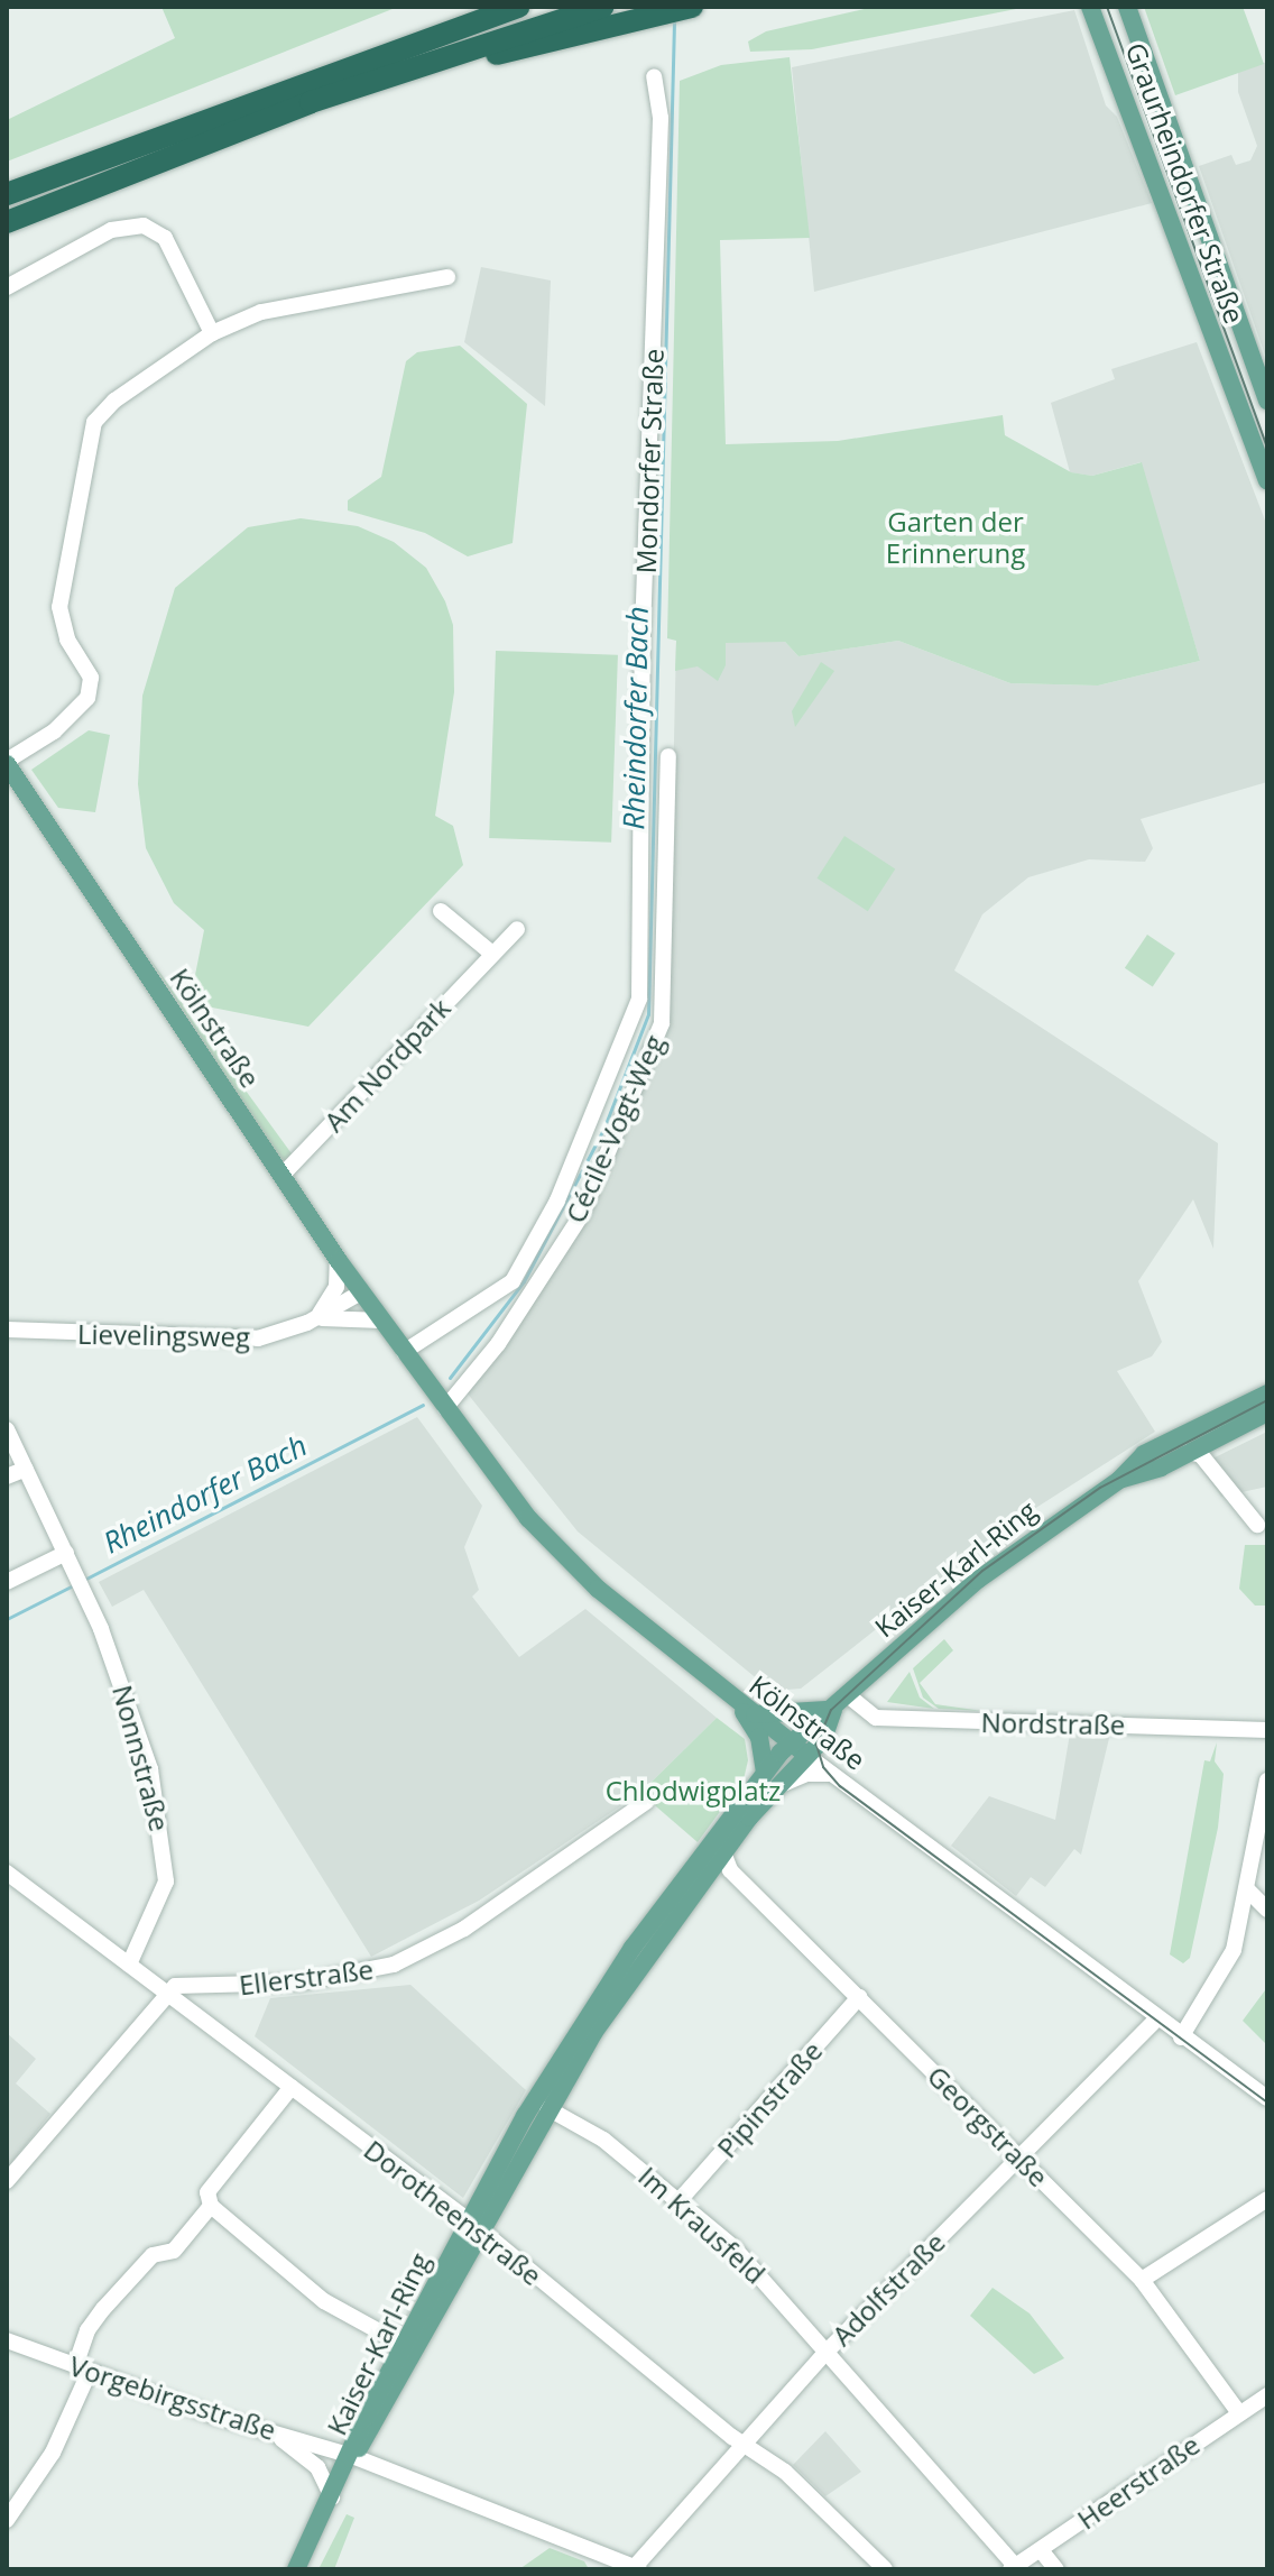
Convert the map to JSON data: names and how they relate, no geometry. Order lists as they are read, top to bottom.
{
  "streets": {
    "main road": ["Graurheindorfer Straße", "Kölnstraße", "Kaiser-Karl-Ring"],
    "street": [
      "Mondorfer Straße",
      "Am Nordpark",
      "Cécile-Vogt-Weg",
      "Lievelingsweg",
      "Nordstraße",
      "Nonnstraße",
      "Ellerstraße",
      "Pipinstraße",
      "Georgstraße",
      "Dorotheenstraße",
      "Im Krausfeld",
      "Adolfstraße",
      "Vorgebirgsstraße",
      "Heerstraße"
    ]
  },
  "crossings": [
    ["Mondorfer Straße", "Kölnstraße"],
    ["Kölnstraße", "Am Nordpark"],
    ["Kölnstraße", "Cécile-Vogt-Weg"],
    ["Kölnstraße", "Lievelingsweg"],
    ["Kölnstraße", "Kaiser-Karl-Ring"],
    ["Kölnstraße", "Adolfstraße"],
    ["Kaiser-Karl-Ring", "Nordstraße"],
    ["Kaiser-Karl-Ring", "Georgstraße"],
    ["Kaiser-Karl-Ring", "Dorotheenstraße"],
    ["Kaiser-Karl-Ring", "Im Krausfeld"],
    ["Kaiser-Karl-Ring", "Vorgebirgsstraße"],
    ["Nonnstraße", "Dorotheenstraße"],
    ["Ellerstraße", "Dorotheenstraße"],
    ["Pipinstraße", "Georgstraße"],
    ["Pipinstraße", "Im Krausfeld"],
    ["Georgstraße", "Adolfstraße"],
    ["Georgstraße", "Heerstraße"],
    ["Dorotheenstraße", "Adolfstraße"],
    ["Im Krausfeld", "Adolfstraße"],
    ["Im Krausfeld", "Heerstraße"],
    ["Adolfstraße", "Vorgebirgsstraße"]
  ],
  "water": ["Rheindorfer Bach"],
  "parks": ["Garten der Erinnerung", "Chlodwigplatz"]
}
